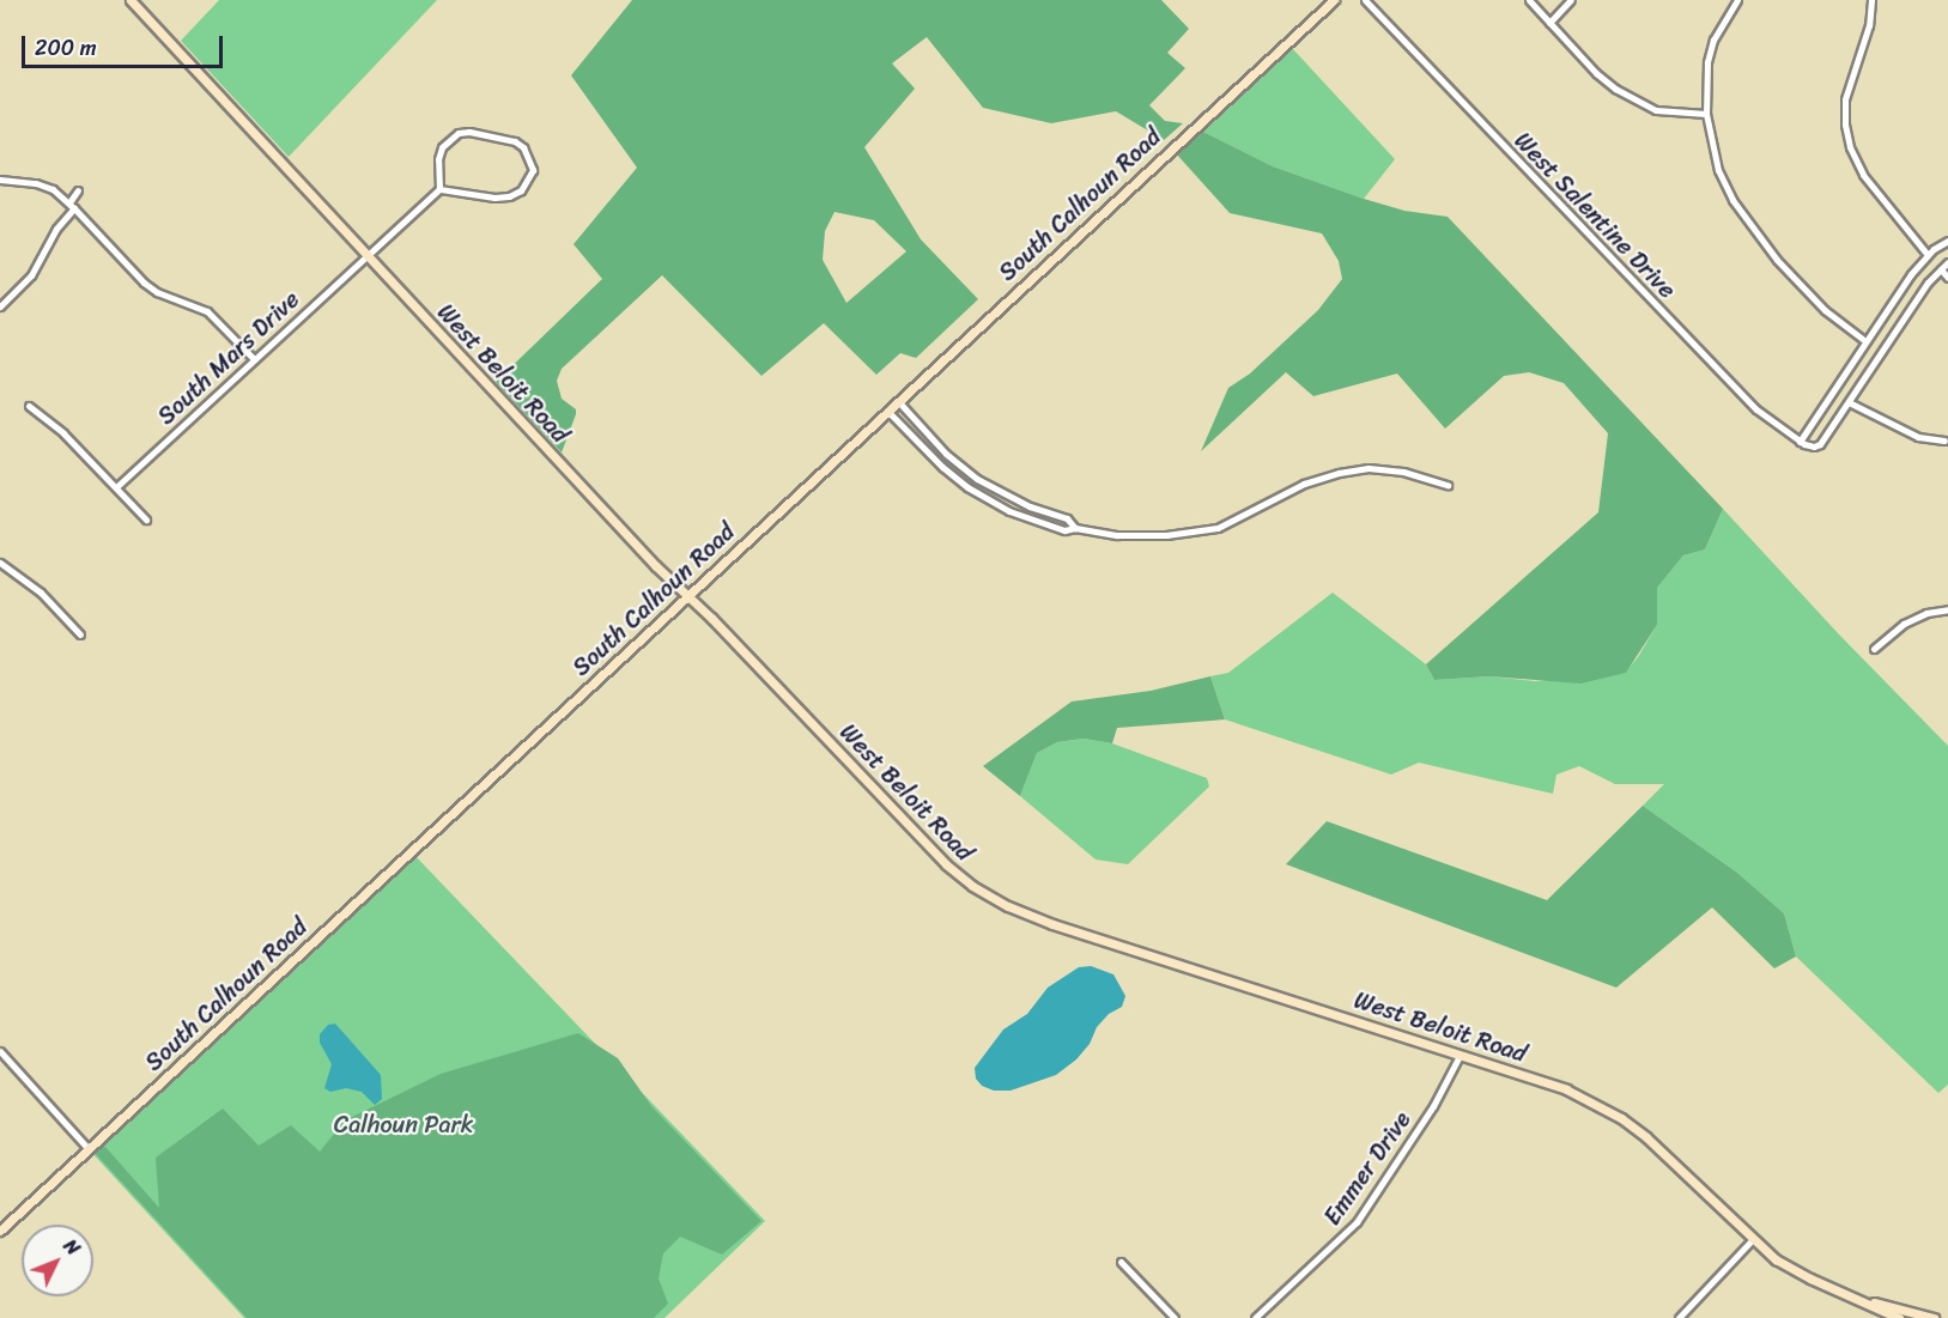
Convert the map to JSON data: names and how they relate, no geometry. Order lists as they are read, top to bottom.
{
  "streets": {
    "main road": ["South Calhoun Road", "West Beloit Road"],
    "street": ["West Salentine Drive", "South Mars Drive", "Emmer Drive"]
  },
  "crossings": [
    ["South Calhoun Road", "West Beloit Road"],
    ["South Mars Drive", "West Beloit Road"],
    ["West Beloit Road", "Emmer Drive"]
  ],
  "parks": ["Calhoun Park"],
  "scale_bar": "200 m",
  "north": "top right"
}
